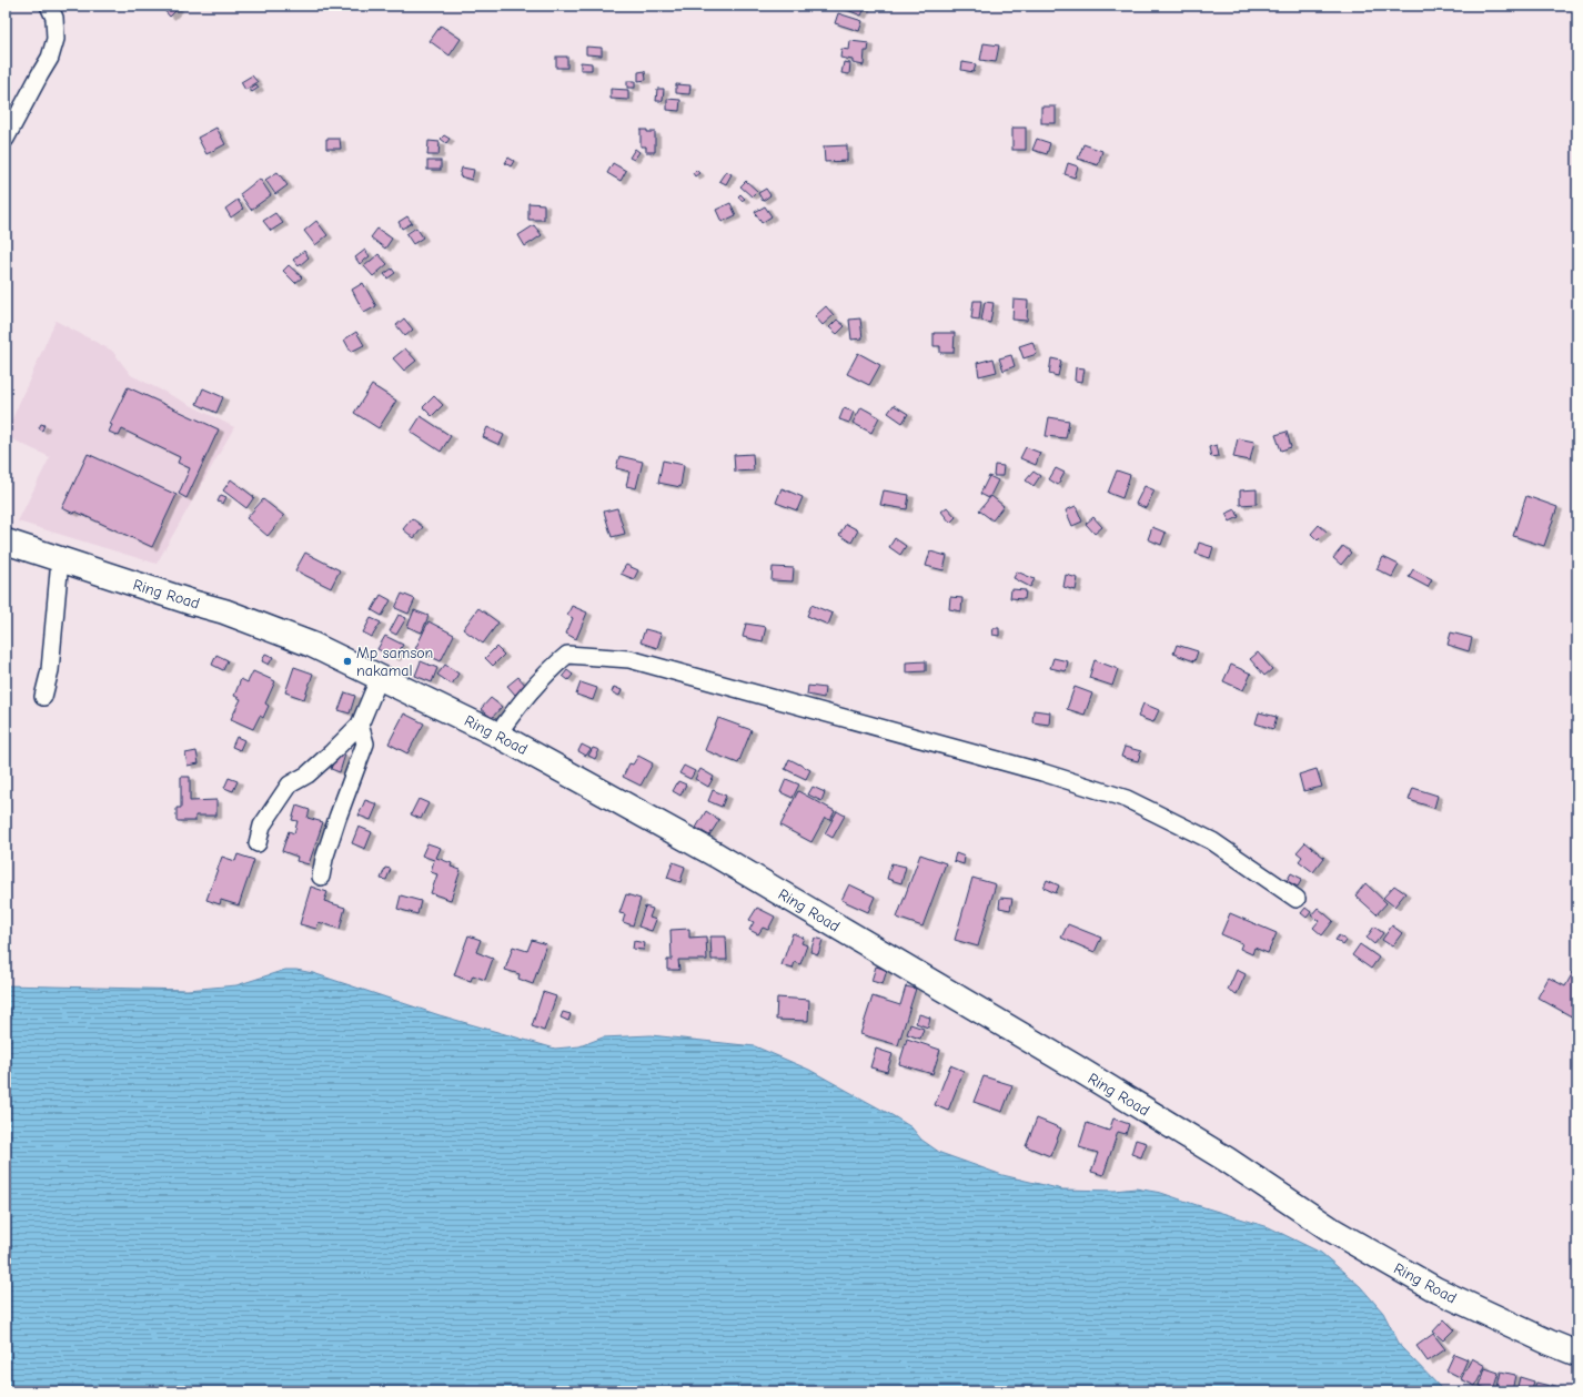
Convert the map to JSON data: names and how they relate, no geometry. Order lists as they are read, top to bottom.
{
  "streets": {
    "main road": ["Ring Road"]
  },
  "places": ["Mp samson nakamal"]
}
